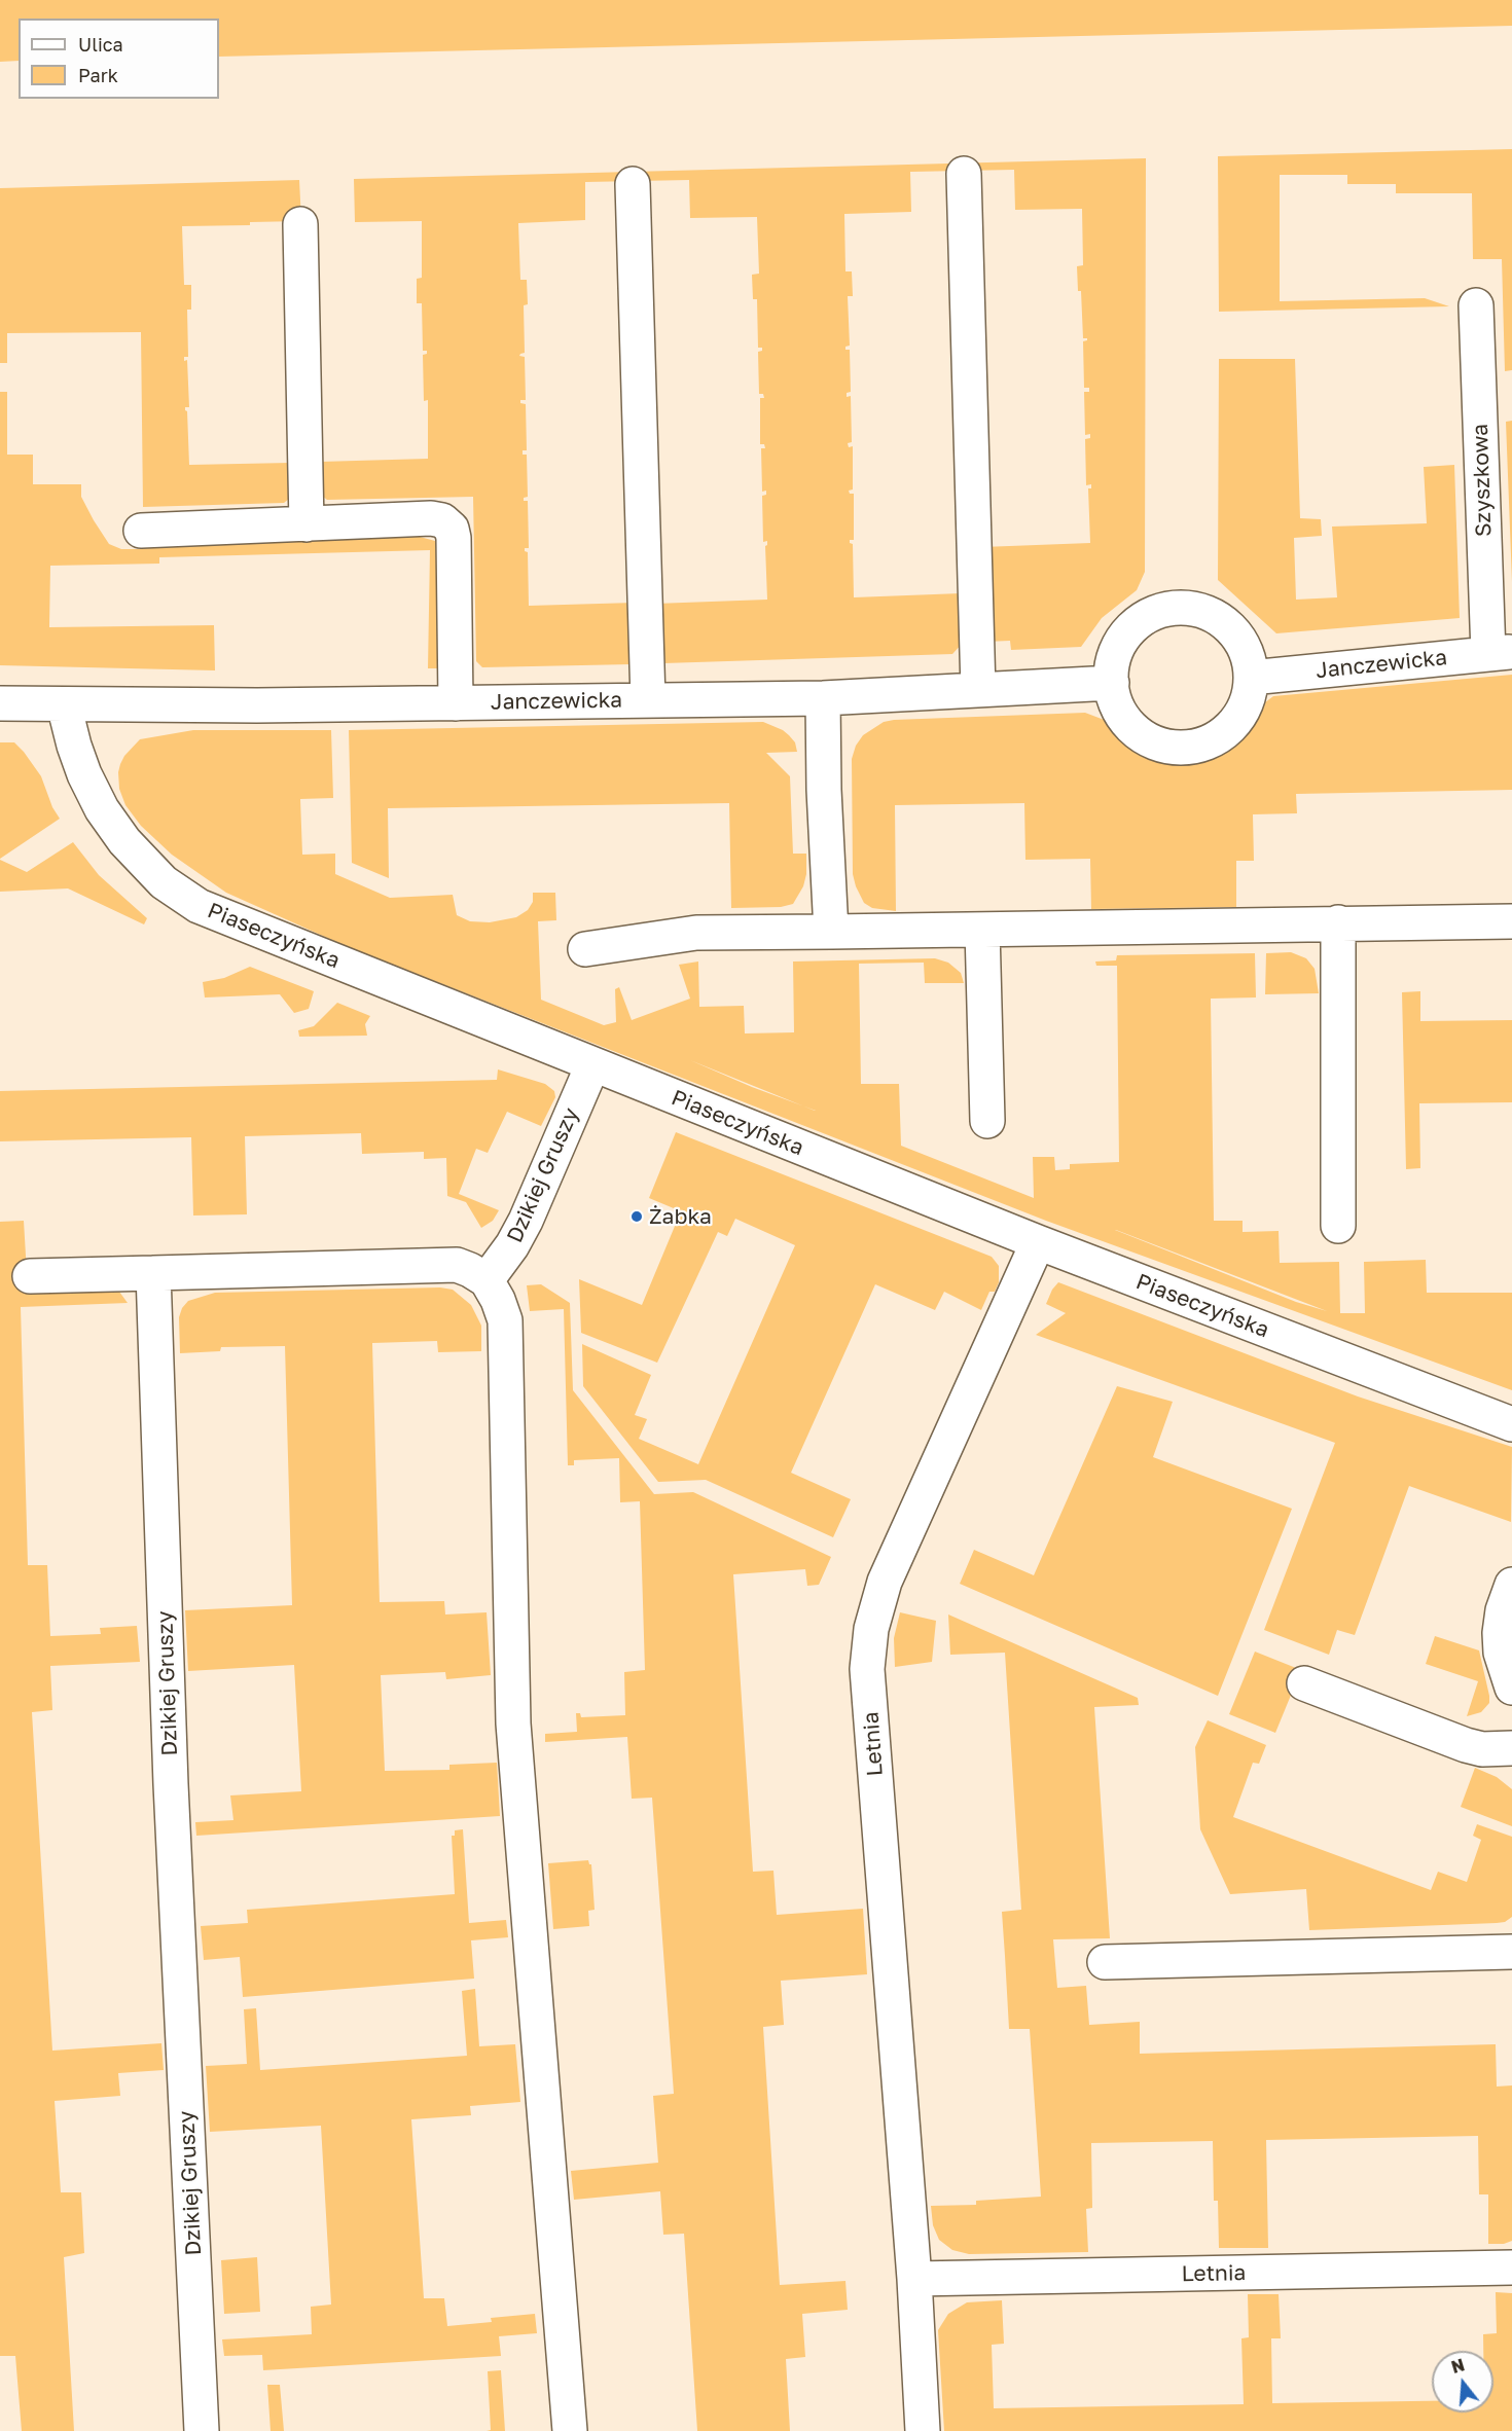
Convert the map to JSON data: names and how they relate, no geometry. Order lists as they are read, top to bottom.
{
  "streets": {
    "street": [
      "Szyszkowa",
      "Janczewicka",
      "Piaseczyńska",
      "Dzikiej Gruszy",
      "Letnia"
    ]
  },
  "crossings": [
    ["Szyszkowa", "Janczewicka"],
    ["Janczewicka", "Piaseczyńska"],
    ["Piaseczyńska", "Dzikiej Gruszy"],
    ["Piaseczyńska", "Letnia"]
  ],
  "places": ["Żabka"],
  "legend": ["Ulica", "Park"],
  "north": "top"
}
